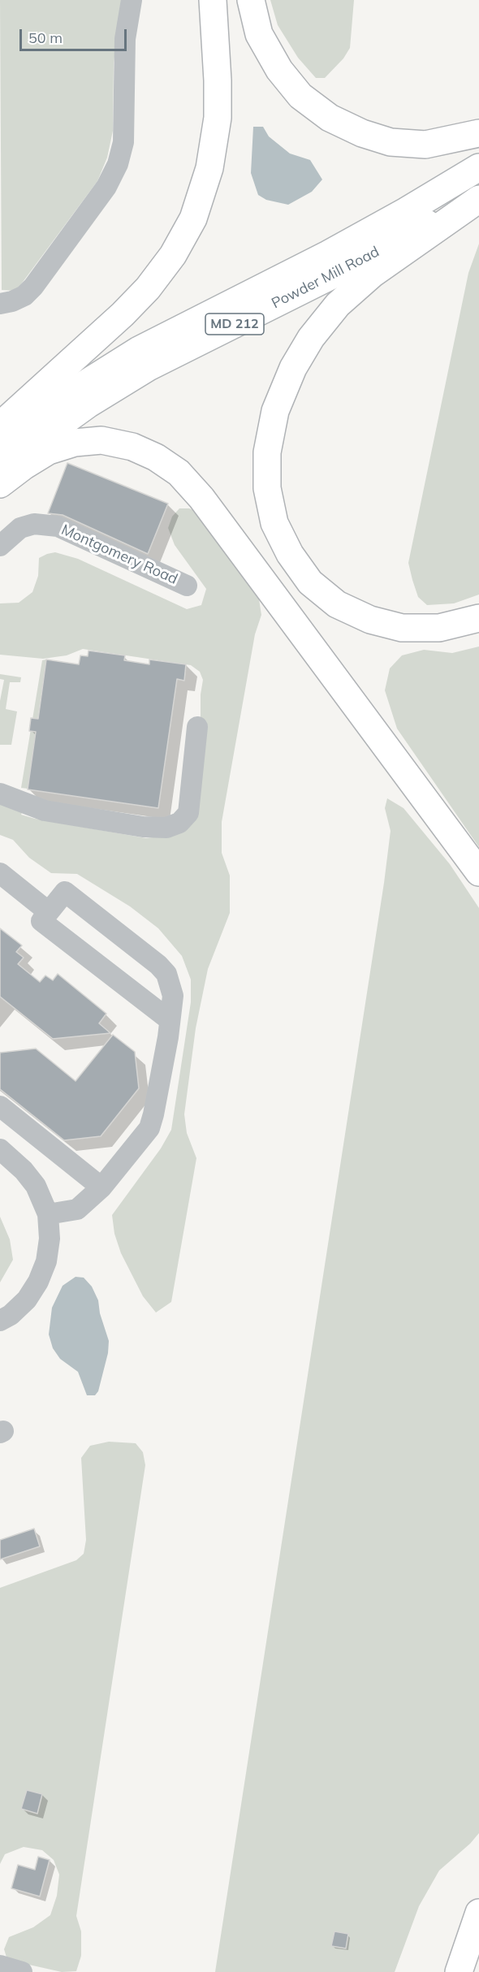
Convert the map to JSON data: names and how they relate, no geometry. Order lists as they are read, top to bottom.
{
  "streets": {
    "main road": ["Powder Mill Road", "MD 212"],
    "street": ["Montgomery Road"]
  },
  "scale_bar": "50 m"
}
